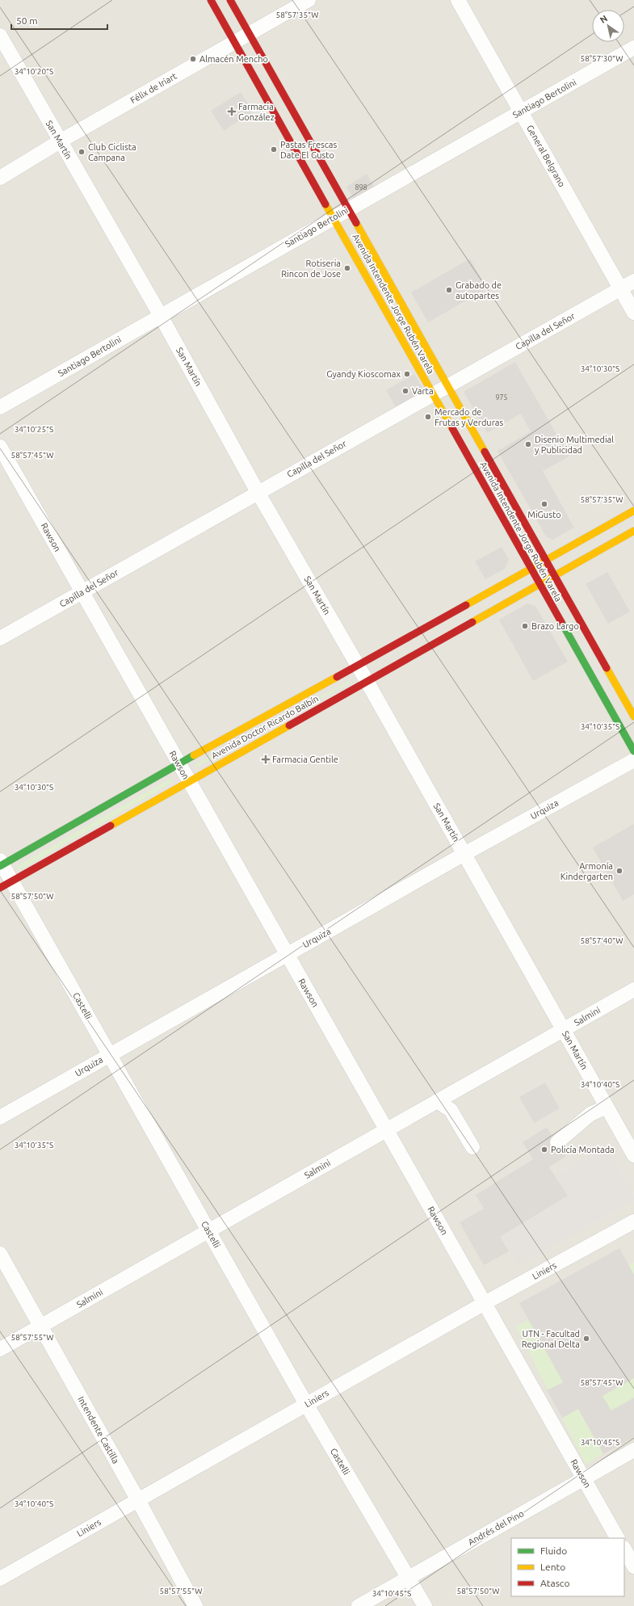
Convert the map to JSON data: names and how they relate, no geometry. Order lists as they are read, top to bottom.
{
  "streets": {
    "main road": ["Avenida Intendente Jorge Rubén Varela", "Avenida Doctor Ricardo Balbín"],
    "street": [
      "Félix de Iriart",
      "Santiago Bertolini",
      "San Martín",
      "General Belgrano",
      "Capilla del Señor",
      "Rawson",
      "Urquiza",
      "Castelli",
      "Salmini",
      "Liniers",
      "Intendente Castilla",
      "Andrés del Pino"
    ]
  },
  "crossings": [
    ["Félix de Iriart", "San Martín"],
    ["Félix de Iriart", "Avenida Intendente Jorge Rubén Varela"],
    ["Santiago Bertolini", "San Martín"],
    ["Santiago Bertolini", "General Belgrano"],
    ["Santiago Bertolini", "Avenida Intendente Jorge Rubén Varela"],
    ["San Martín", "Capilla del Señor"],
    ["San Martín", "Avenida Doctor Ricardo Balbín"],
    ["San Martín", "Urquiza"],
    ["San Martín", "Salmini"],
    ["General Belgrano", "Capilla del Señor"],
    ["Avenida Intendente Jorge Rubén Varela", "Capilla del Señor"],
    ["Avenida Intendente Jorge Rubén Varela", "Avenida Doctor Ricardo Balbín"],
    ["Capilla del Señor", "Rawson"],
    ["Rawson", "Avenida Doctor Ricardo Balbín"],
    ["Rawson", "Urquiza"],
    ["Rawson", "Salmini"],
    ["Rawson", "Liniers"],
    ["Rawson", "Andrés del Pino"],
    ["Avenida Doctor Ricardo Balbín", "Castelli"],
    ["Urquiza", "Castelli"],
    ["Castelli", "Salmini"],
    ["Castelli", "Liniers"],
    ["Castelli", "Andrés del Pino"],
    ["Salmini", "Intendente Castilla"],
    ["Liniers", "Intendente Castilla"]
  ],
  "places": {
    "other": [
      "Almacén Mencho",
      "Pastas Frescas Date El Gusto",
      "Club Ciclista Campana",
      "Rotiseria Rincon de Jose",
      "Grabado de autopartes",
      "Gyandy Kioscomax",
      "Varta",
      "Mercado de Frutas y Verduras",
      "Disenio Multimedial y Publicidad",
      "MiGusto",
      "Brazo Largo",
      "Armonía Kindergarten",
      "Policía Montada",
      "UTN - Facultad Regional Delta"
    ],
    "health": ["Farmacia González", "Farmacia Gentile"]
  },
  "house_numbers": ["898", "975"],
  "legend": ["Fluido", "Lento", "Atasco"],
  "scale_bar": "50 m",
  "north": "top left",
  "coordinates": [
    "58°57'35\"W",
    "58°57'30\"W",
    "34°10'20\"S",
    "34°10'30\"S",
    "34°10'25\"S",
    "58°57'45\"W",
    "34°10'35\"S",
    "58°57'50\"W",
    "58°57'40\"W",
    "34°10'40\"S",
    "58°57'55\"W",
    "34°10'45\"S"
  ]
}
